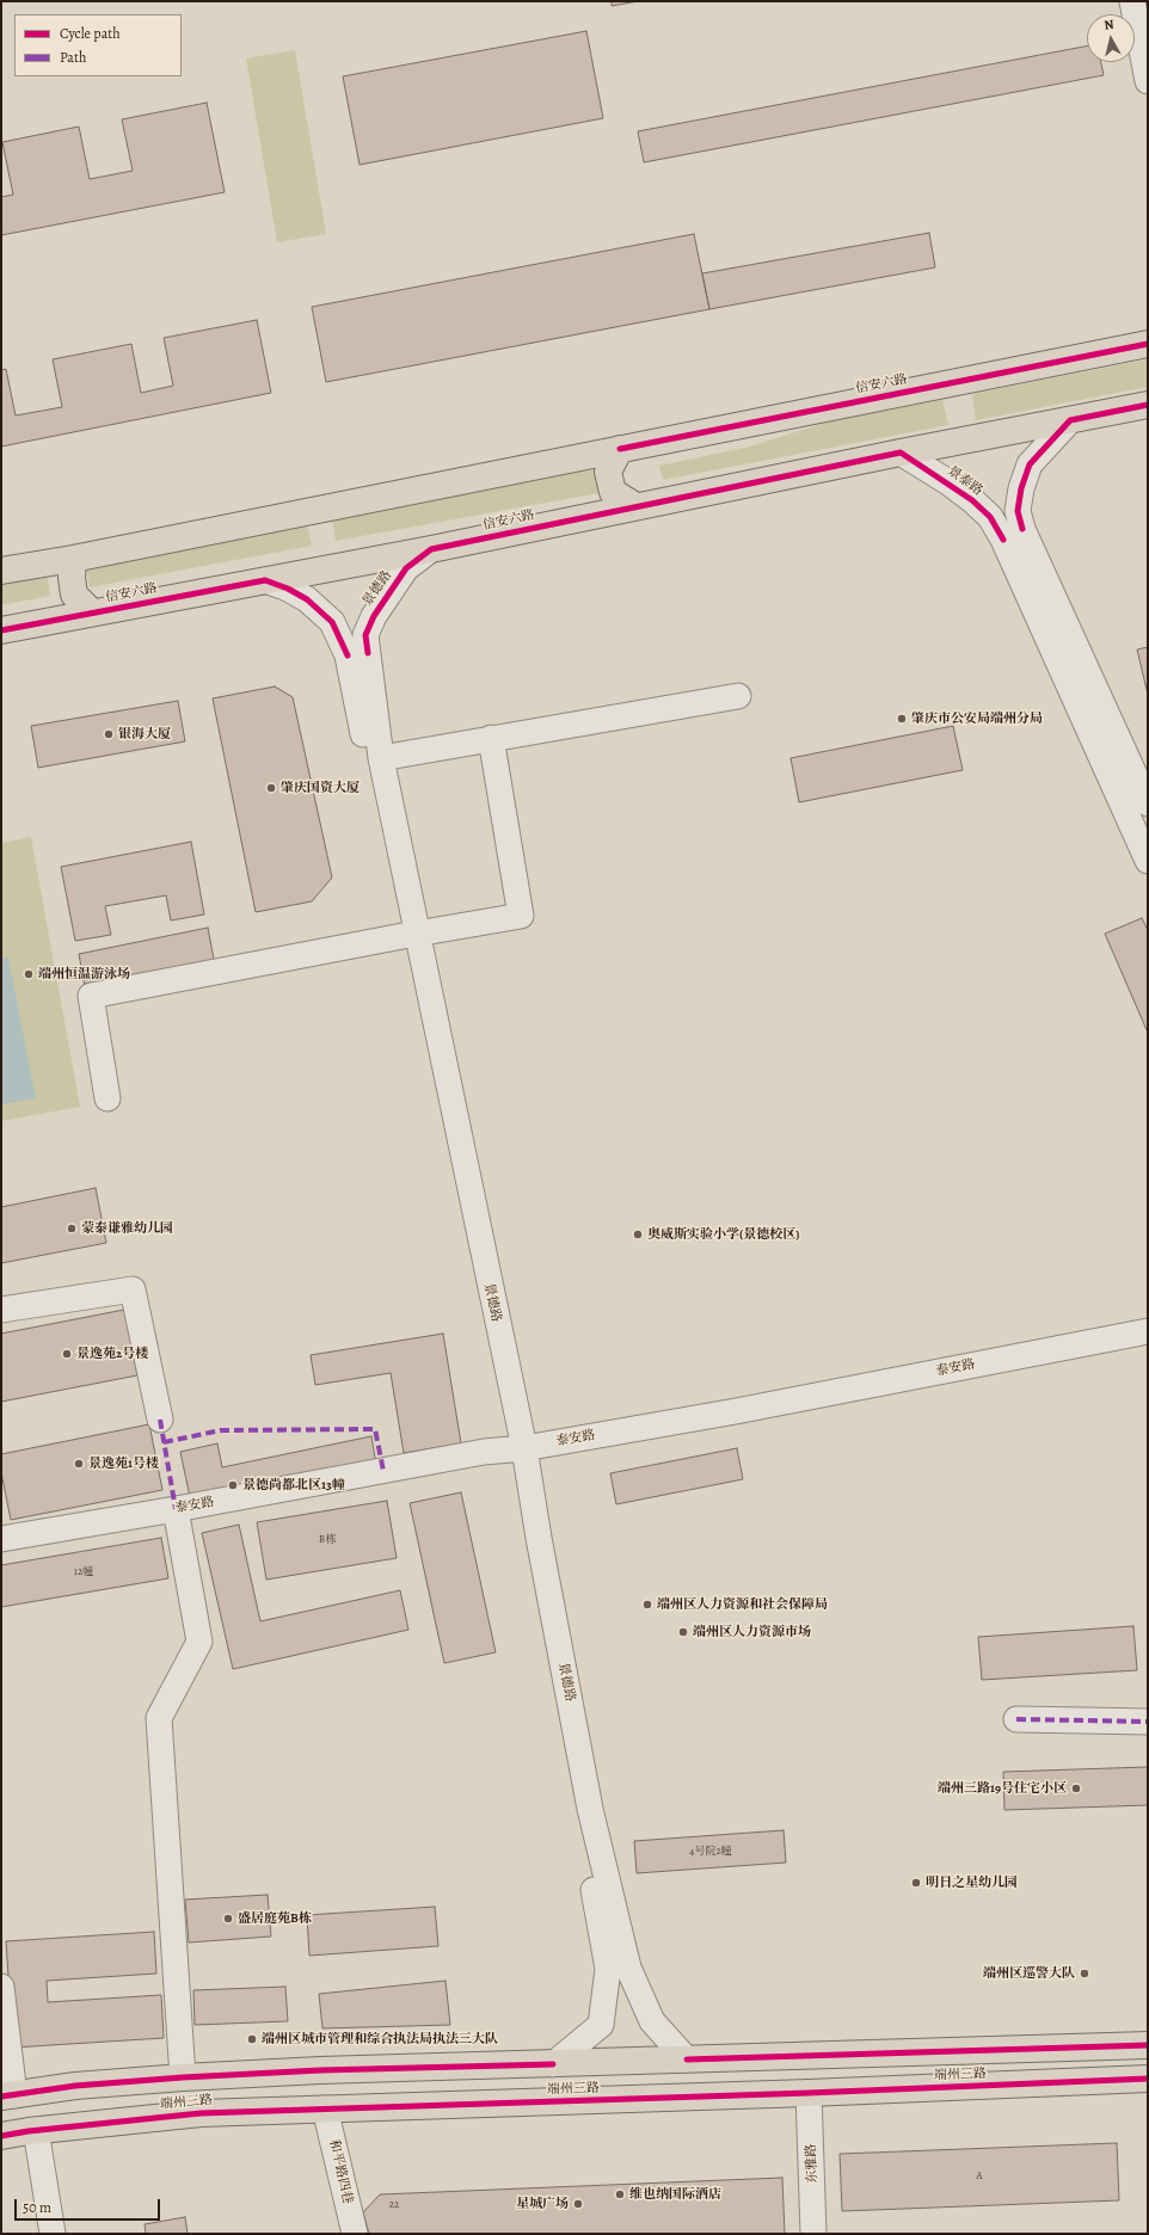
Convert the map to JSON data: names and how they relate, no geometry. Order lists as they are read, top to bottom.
{
  "streets": {
    "main road": ["信安六路", "端州三路"],
    "street": [
      "景泰路",
      "景德路",
      "泰安路",
      "东雅路",
      "和平路四巷"
    ]
  },
  "crossings": [
    ["信安六路", "景泰路"],
    ["信安六路", "景德路"],
    ["景德路", "泰安路"],
    ["景德路", "端州三路"],
    ["端州三路", "东雅路"],
    ["端州三路", "和平路四巷"]
  ],
  "places": [
    "肇庆市公安局端州分局",
    "银海大厦",
    "肇庆国资大厦",
    "端州恒温游泳场",
    "蒙泰谦雅幼儿园",
    "奥威斯实验小学(景德校区)",
    "景逸苑2号楼",
    "景逸苑1号楼",
    "景德尚都北区13幢",
    "端州区人力资源和社会保障局",
    "端州区人力资源市场",
    "端州三路19号住宅小区",
    "明日之星幼儿园",
    "盛居庭苑B栋",
    "端州区巡警大队",
    "端州区城市管理和综合执法局执法三大队",
    "维也纳国际酒店",
    "星城广场"
  ],
  "house_numbers": [
    "B栋",
    "12幢",
    "4号院2幢",
    "A",
    "22"
  ],
  "legend": ["Cycle path", "Path"],
  "scale_bar": "50 m",
  "north": "top"
}
